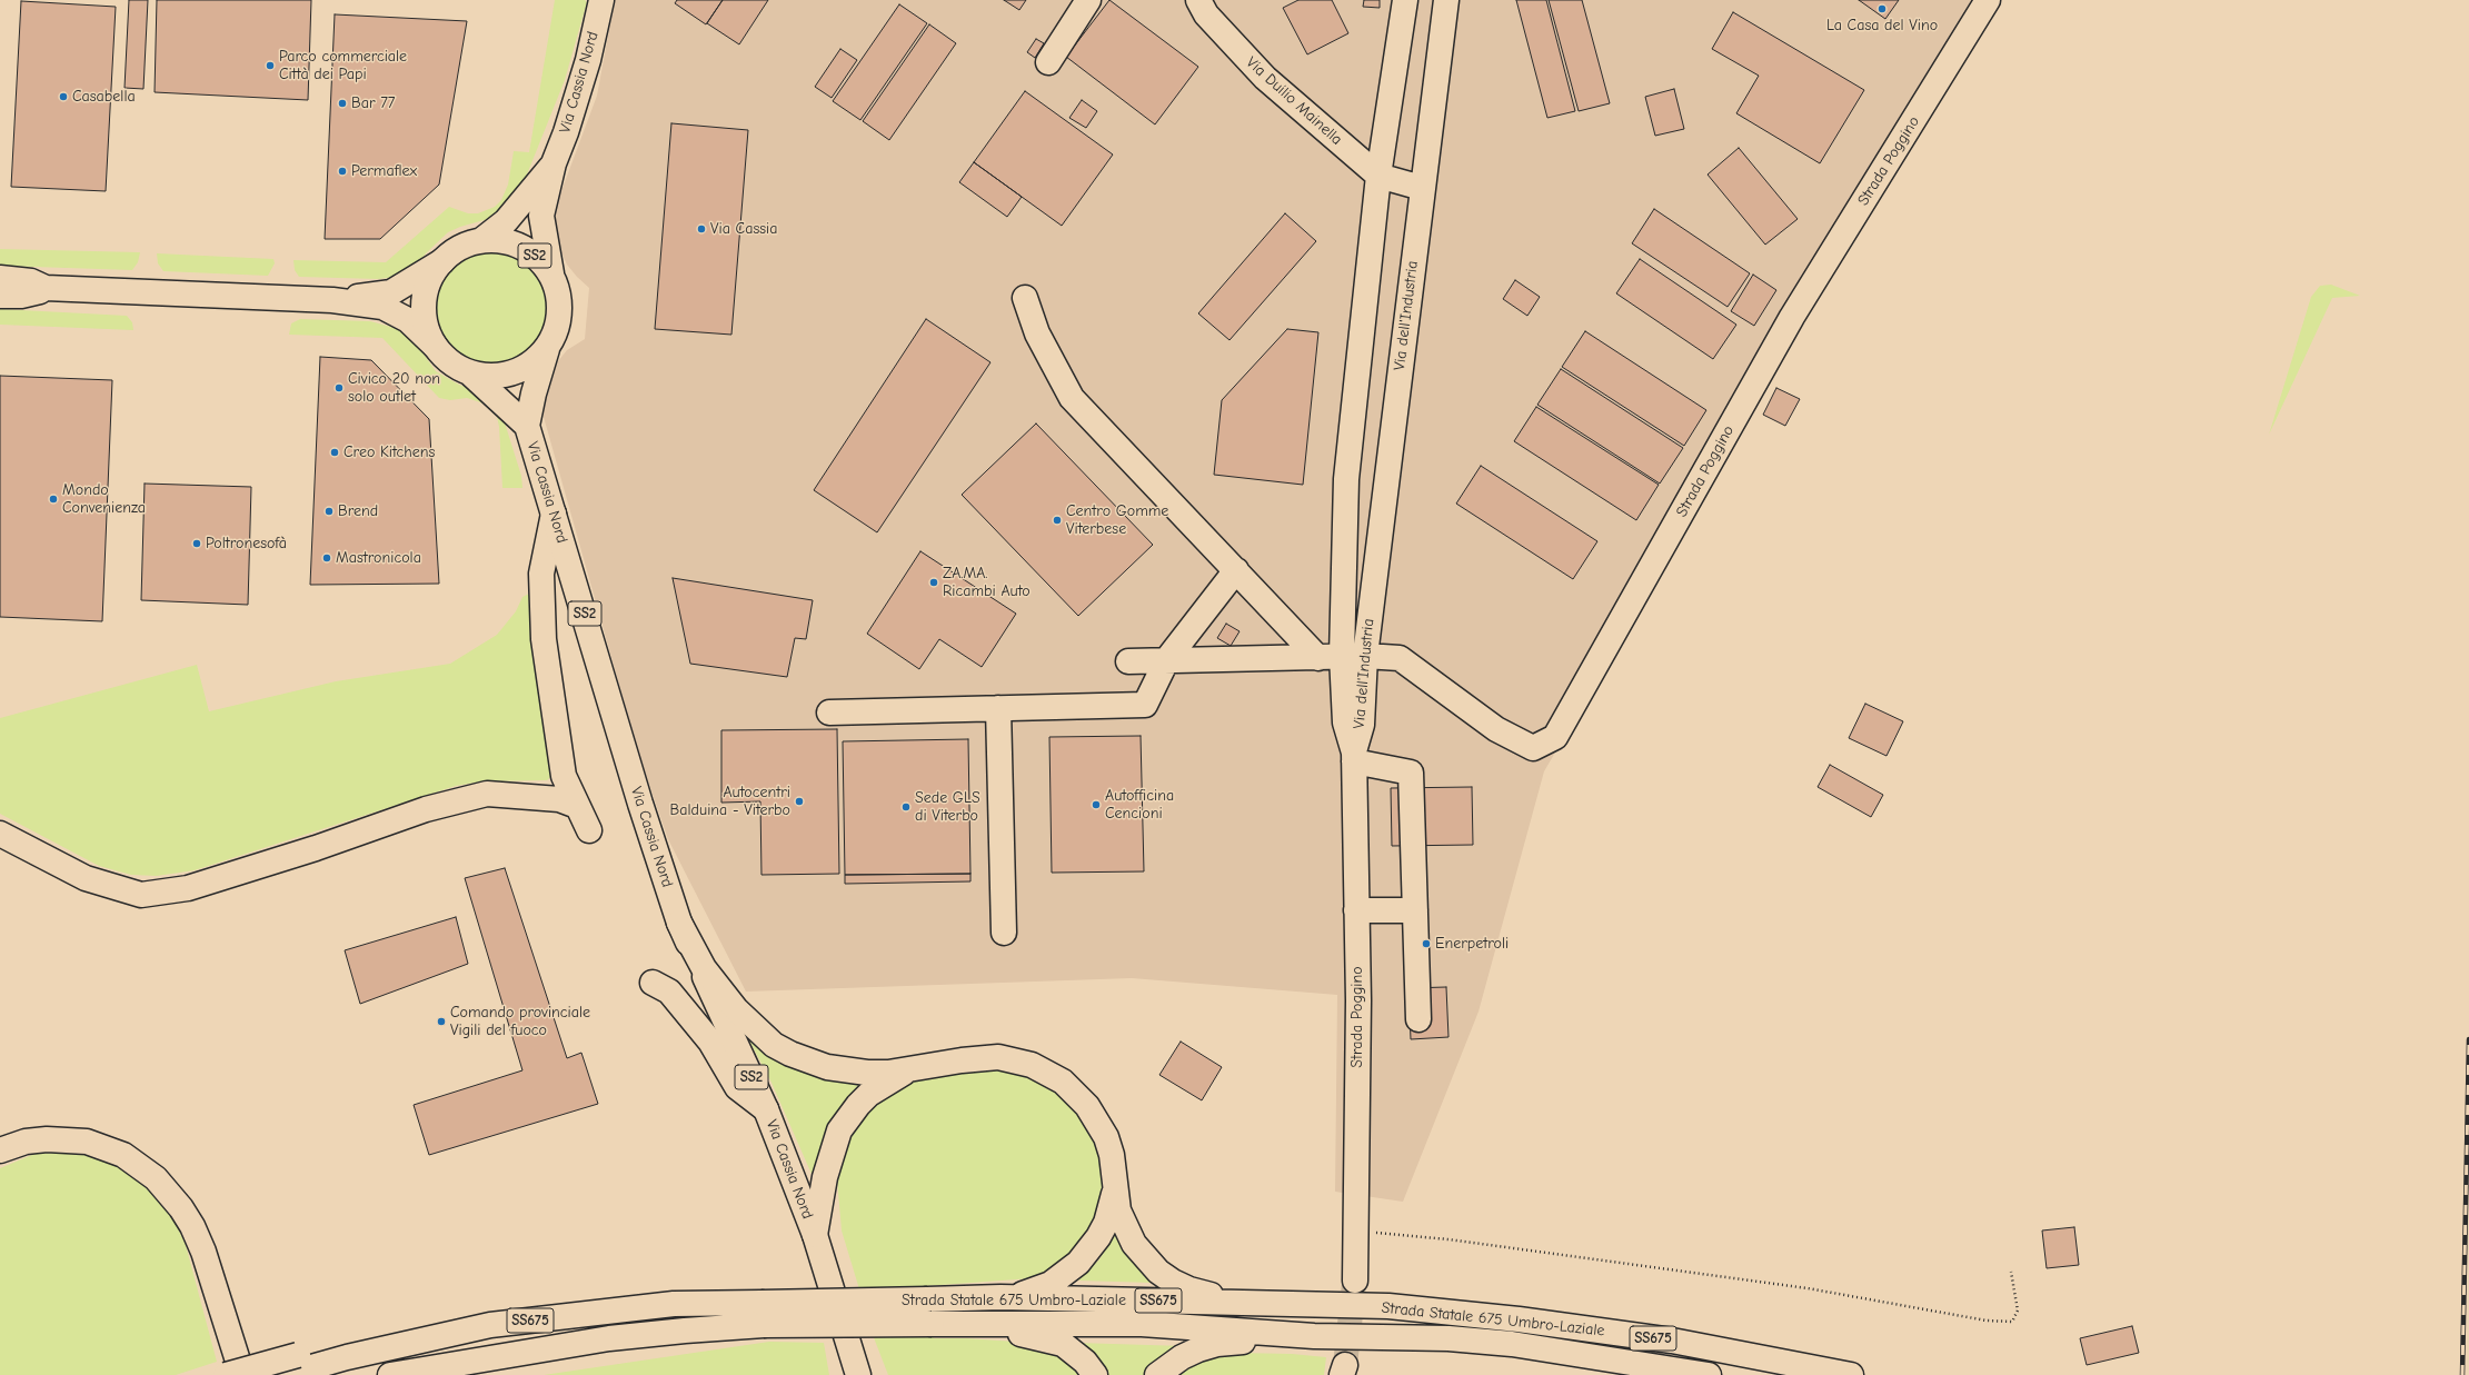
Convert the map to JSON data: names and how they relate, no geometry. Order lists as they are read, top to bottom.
{
  "streets": {
    "main road": [
      "Via Cassia Nord",
      "Via Duilio Mainella",
      "Strada Poggino",
      "SS2",
      "Via dell'Industria",
      "Strada Statale 675 Umbro-Laziale",
      "SS675"
    ]
  },
  "crossings": [
    ["Via Cassia Nord", "SS2"],
    ["Via Duilio Mainella", "Via dell'Industria"],
    ["Strada Poggino", "Via dell'Industria"]
  ],
  "places": [
    "La Casa del Vino",
    "Parco commerciale Città dei Papi",
    "Casabella",
    "Bar 77",
    "Permaflex",
    "Via Cassia",
    "Civico 20 non solo outlet",
    "Creo Kitchens",
    "Mondo Convenienza",
    "Brend",
    "Centro Gomme Viterbese",
    "Poltronesofà",
    "Mastronicola",
    "ZA.MA. Ricambi Auto",
    "Autocentri Balduina - Viterbo",
    "Autofficina Cencioni",
    "Sede GLS di Viterbo",
    "Enerpetroli",
    "Comando provinciale Vigili del fuoco"
  ]
}
